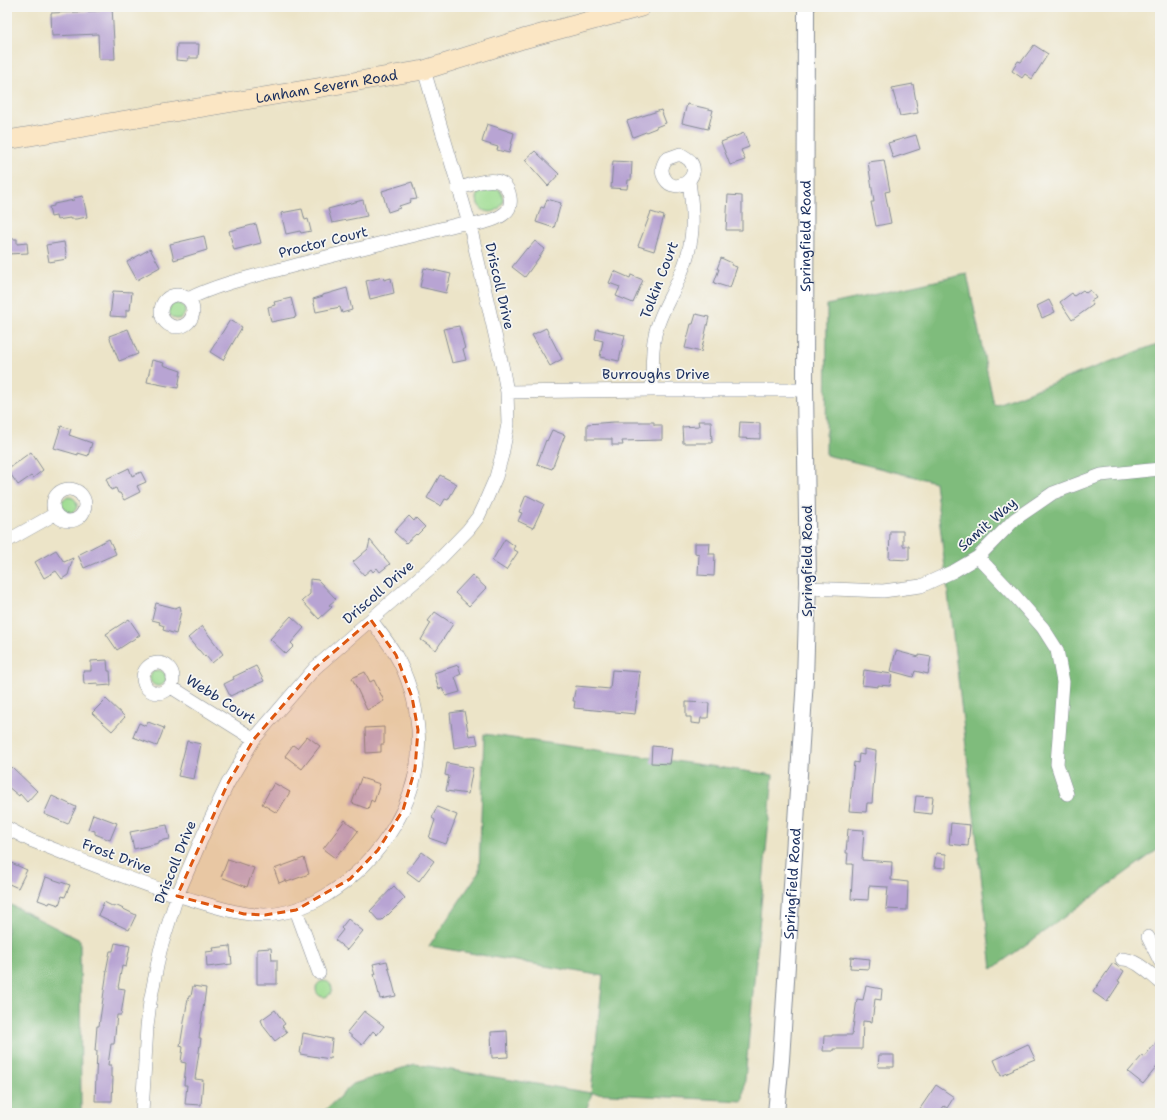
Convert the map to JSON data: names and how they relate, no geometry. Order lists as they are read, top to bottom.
{
  "streets": {
    "main road": ["Lanham Severn Road"],
    "street": [
      "Springfield Road",
      "Proctor Court",
      "Tolkin Court",
      "Driscoll Drive",
      "Burroughs Drive",
      "Samit Way",
      "Webb Court",
      "Frost Drive"
    ]
  },
  "crossings": [
    ["Lanham Severn Road", "Driscoll Drive"],
    ["Springfield Road", "Burroughs Drive"],
    ["Springfield Road", "Samit Way"],
    ["Proctor Court", "Driscoll Drive"],
    ["Tolkin Court", "Burroughs Drive"],
    ["Driscoll Drive", "Burroughs Drive"],
    ["Driscoll Drive", "Webb Court"],
    ["Driscoll Drive", "Frost Drive"]
  ]
}
